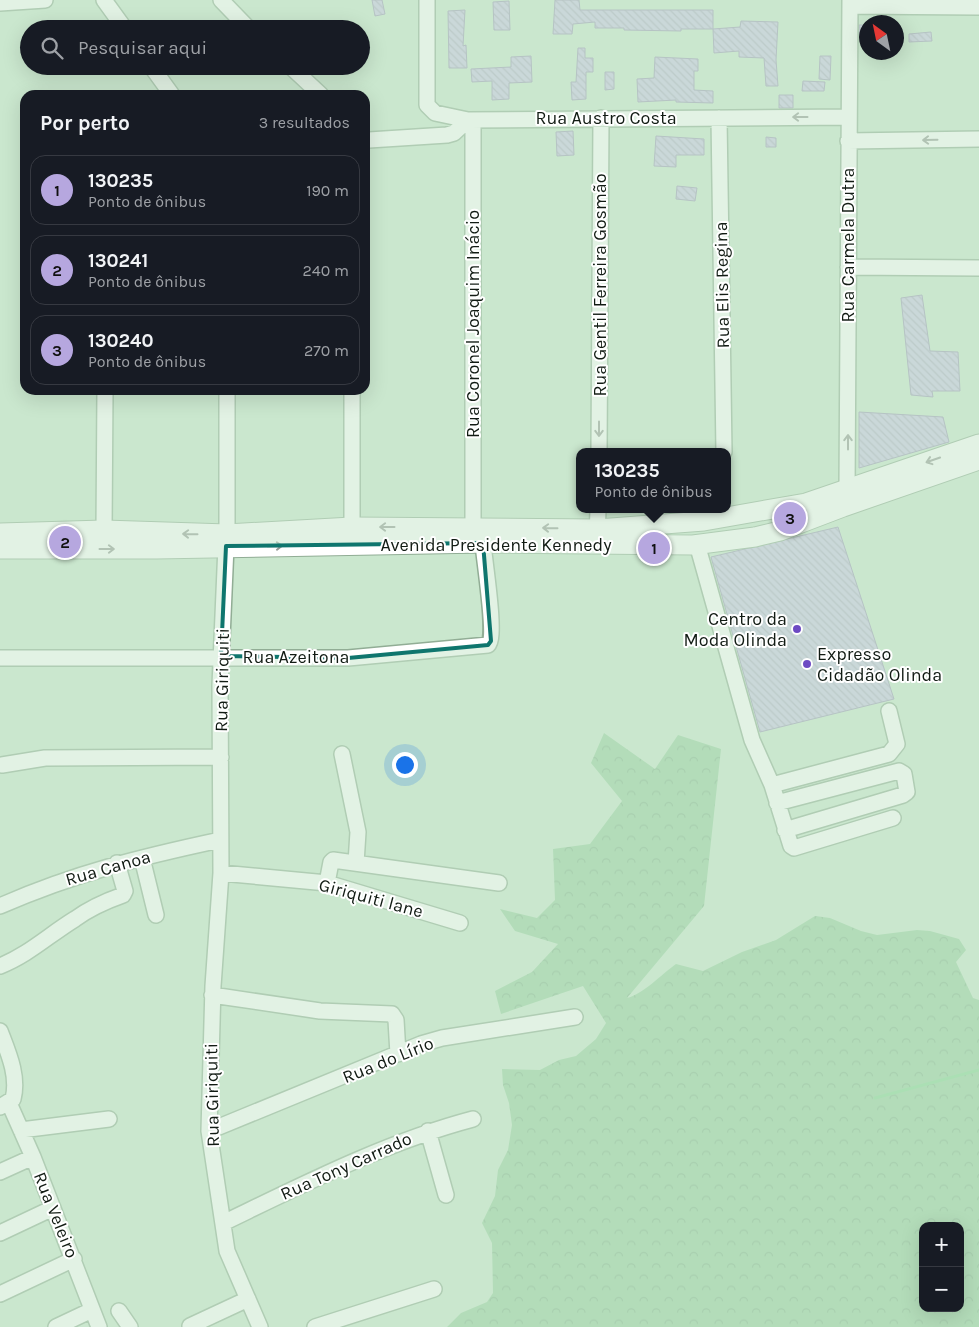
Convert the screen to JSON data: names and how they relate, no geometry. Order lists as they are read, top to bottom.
{
  "streets": {
    "main road": ["Avenida Presidente Kennedy"],
    "street": [
      "Rua Austro Costa",
      "Rua Carmela Dutra",
      "Rua Gentil Ferreira Gosmão",
      "Rua Elis Regina",
      "Rua Coronel Joaquim Inácio",
      "Rua Azeitona",
      "Rua Giriquiti",
      "Rua Canoa",
      "Giriquiti lane",
      "Rua do Lírio",
      "Rua Tony Carrado",
      "Rua Veleiro"
    ]
  },
  "crossings": [
    ["Rua Austro Costa", "Rua Carmela Dutra"],
    ["Rua Austro Costa", "Rua Gentil Ferreira Gosmão"],
    ["Rua Austro Costa", "Rua Elis Regina"],
    ["Rua Austro Costa", "Rua Coronel Joaquim Inácio"],
    ["Rua Carmela Dutra", "Avenida Presidente Kennedy"],
    ["Rua Coronel Joaquim Inácio", "Avenida Presidente Kennedy"],
    ["Avenida Presidente Kennedy", "Rua Azeitona"],
    ["Avenida Presidente Kennedy", "Rua Giriquiti"],
    ["Rua Azeitona", "Rua Giriquiti"],
    ["Rua Giriquiti", "Rua Canoa"],
    ["Rua Giriquiti", "Giriquiti lane"],
    ["Rua Giriquiti", "Rua do Lírio"],
    ["Rua Giriquiti", "Rua Tony Carrado"]
  ],
  "one_way": ["Rua Carmela Dutra", "Rua Gentil Ferreira Gosmão"],
  "places": ["Centro da Moda Olinda", "Expresso Cidadão Olinda"],
  "north": "top left",
  "page": {
    "search": "Pesquisar aqui",
    "heading": ["Por perto", "3 resultados"],
    "list": [
      {
        "mark": "1",
        "name": "130235",
        "note": "Ponto de ônibus",
        "value": "190 m"
      },
      {
        "mark": "2",
        "name": "130241",
        "note": "Ponto de ônibus",
        "value": "240 m"
      },
      {
        "mark": "3",
        "name": "130240",
        "note": "Ponto de ônibus",
        "value": "270 m"
      }
    ],
    "popup": ["130235", "Ponto de ônibus"],
    "pins": ["3", "2", "1"],
    "map_buttons": ["+", "−"]
  }
}
